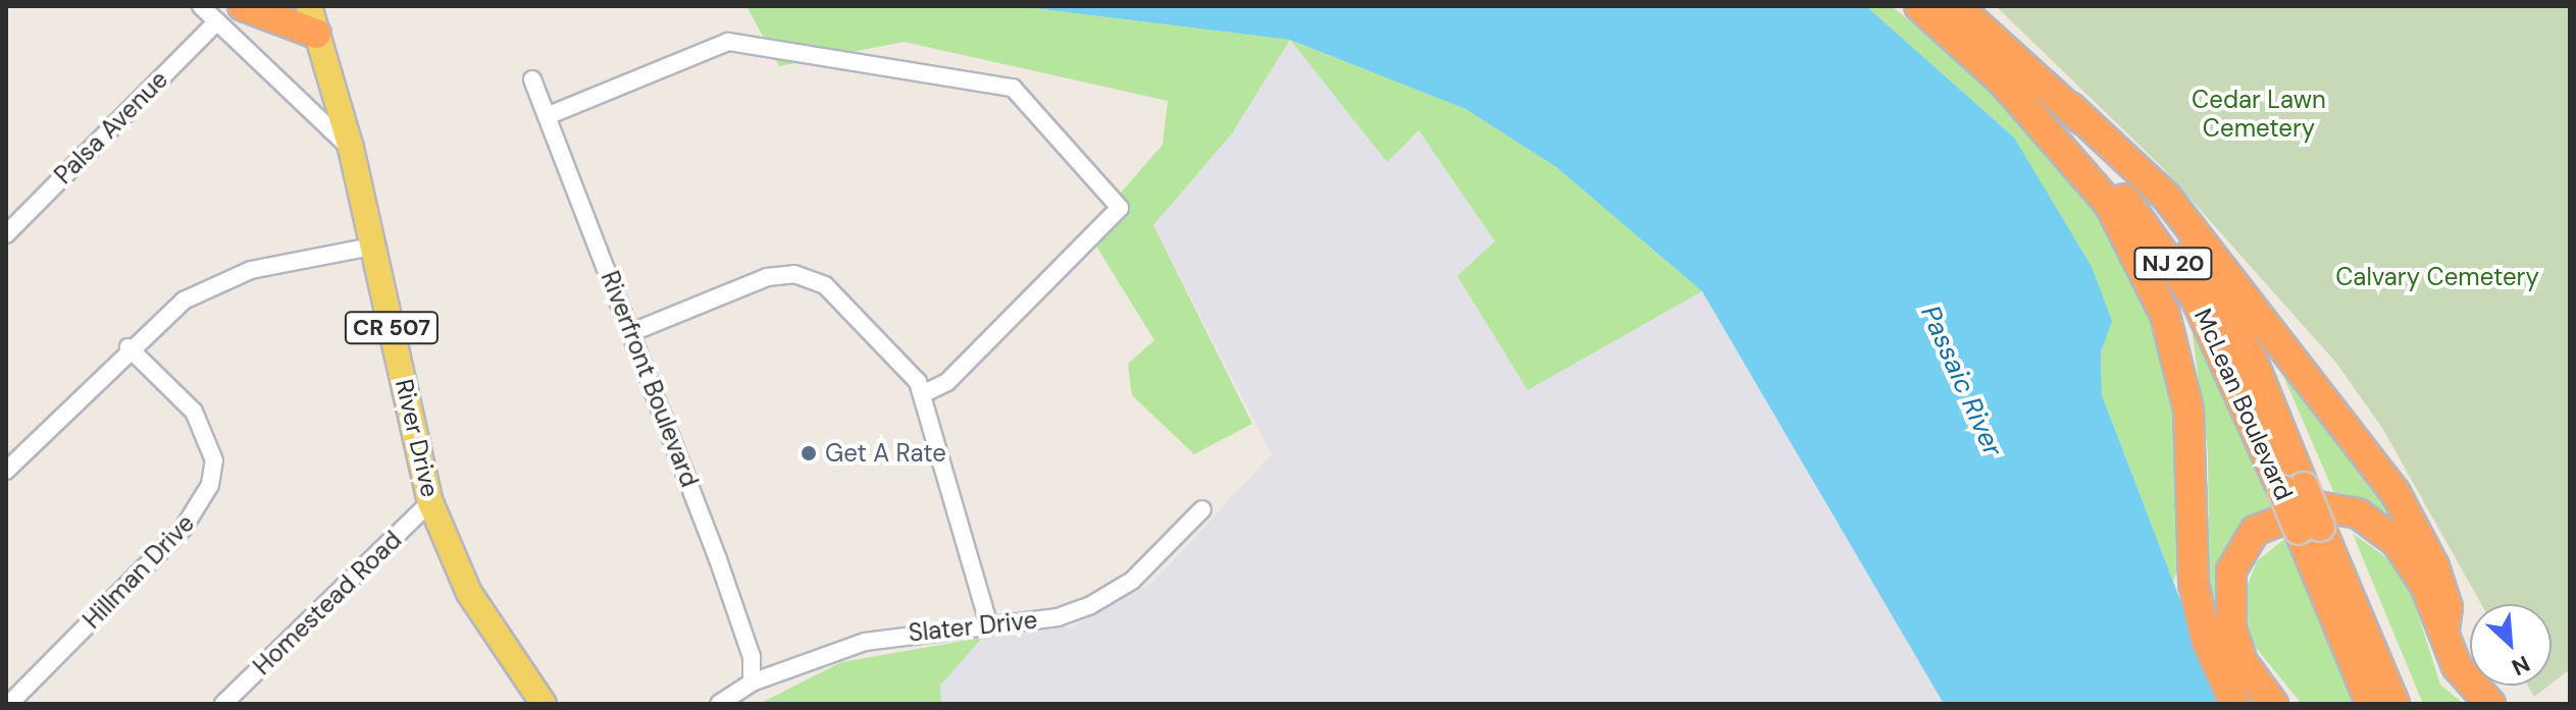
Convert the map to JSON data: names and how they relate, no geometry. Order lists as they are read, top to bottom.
{
  "streets": {
    "highway": ["NJ 20", "McLean Boulevard"],
    "main road": ["CR 507", "River Drive"],
    "street": [
      "Palsa Avenue",
      "Riverfront Boulevard",
      "Hillman Drive",
      "Homestead Road",
      "Slater Drive"
    ]
  },
  "crossings": [
    ["Riverfront Boulevard", "Slater Drive"],
    ["River Drive", "Homestead Road"]
  ],
  "water": ["Passaic River"],
  "parks": ["Cedar Lawn Cemetery", "Calvary Cemetery"],
  "places": ["Get A Rate"],
  "north": "bottom right"
}
